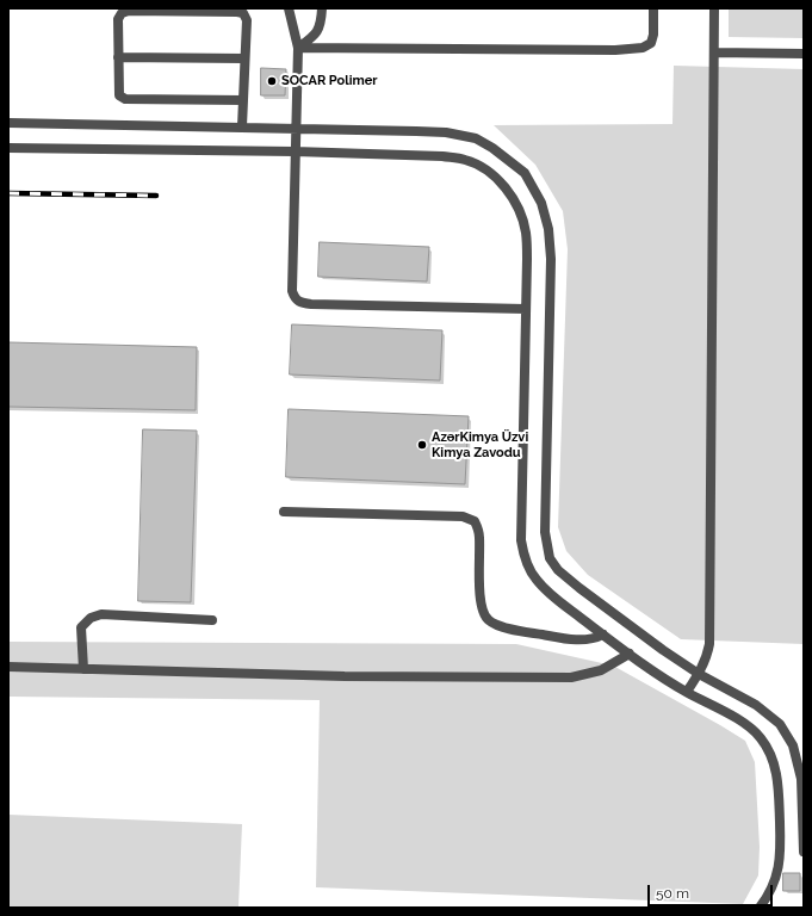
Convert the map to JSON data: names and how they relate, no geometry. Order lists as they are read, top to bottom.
{
  "places": ["SOCAR Polimer", "AzərKimya Üzvi Kimya Zavodu"],
  "scale_bar": "50 m"
}
